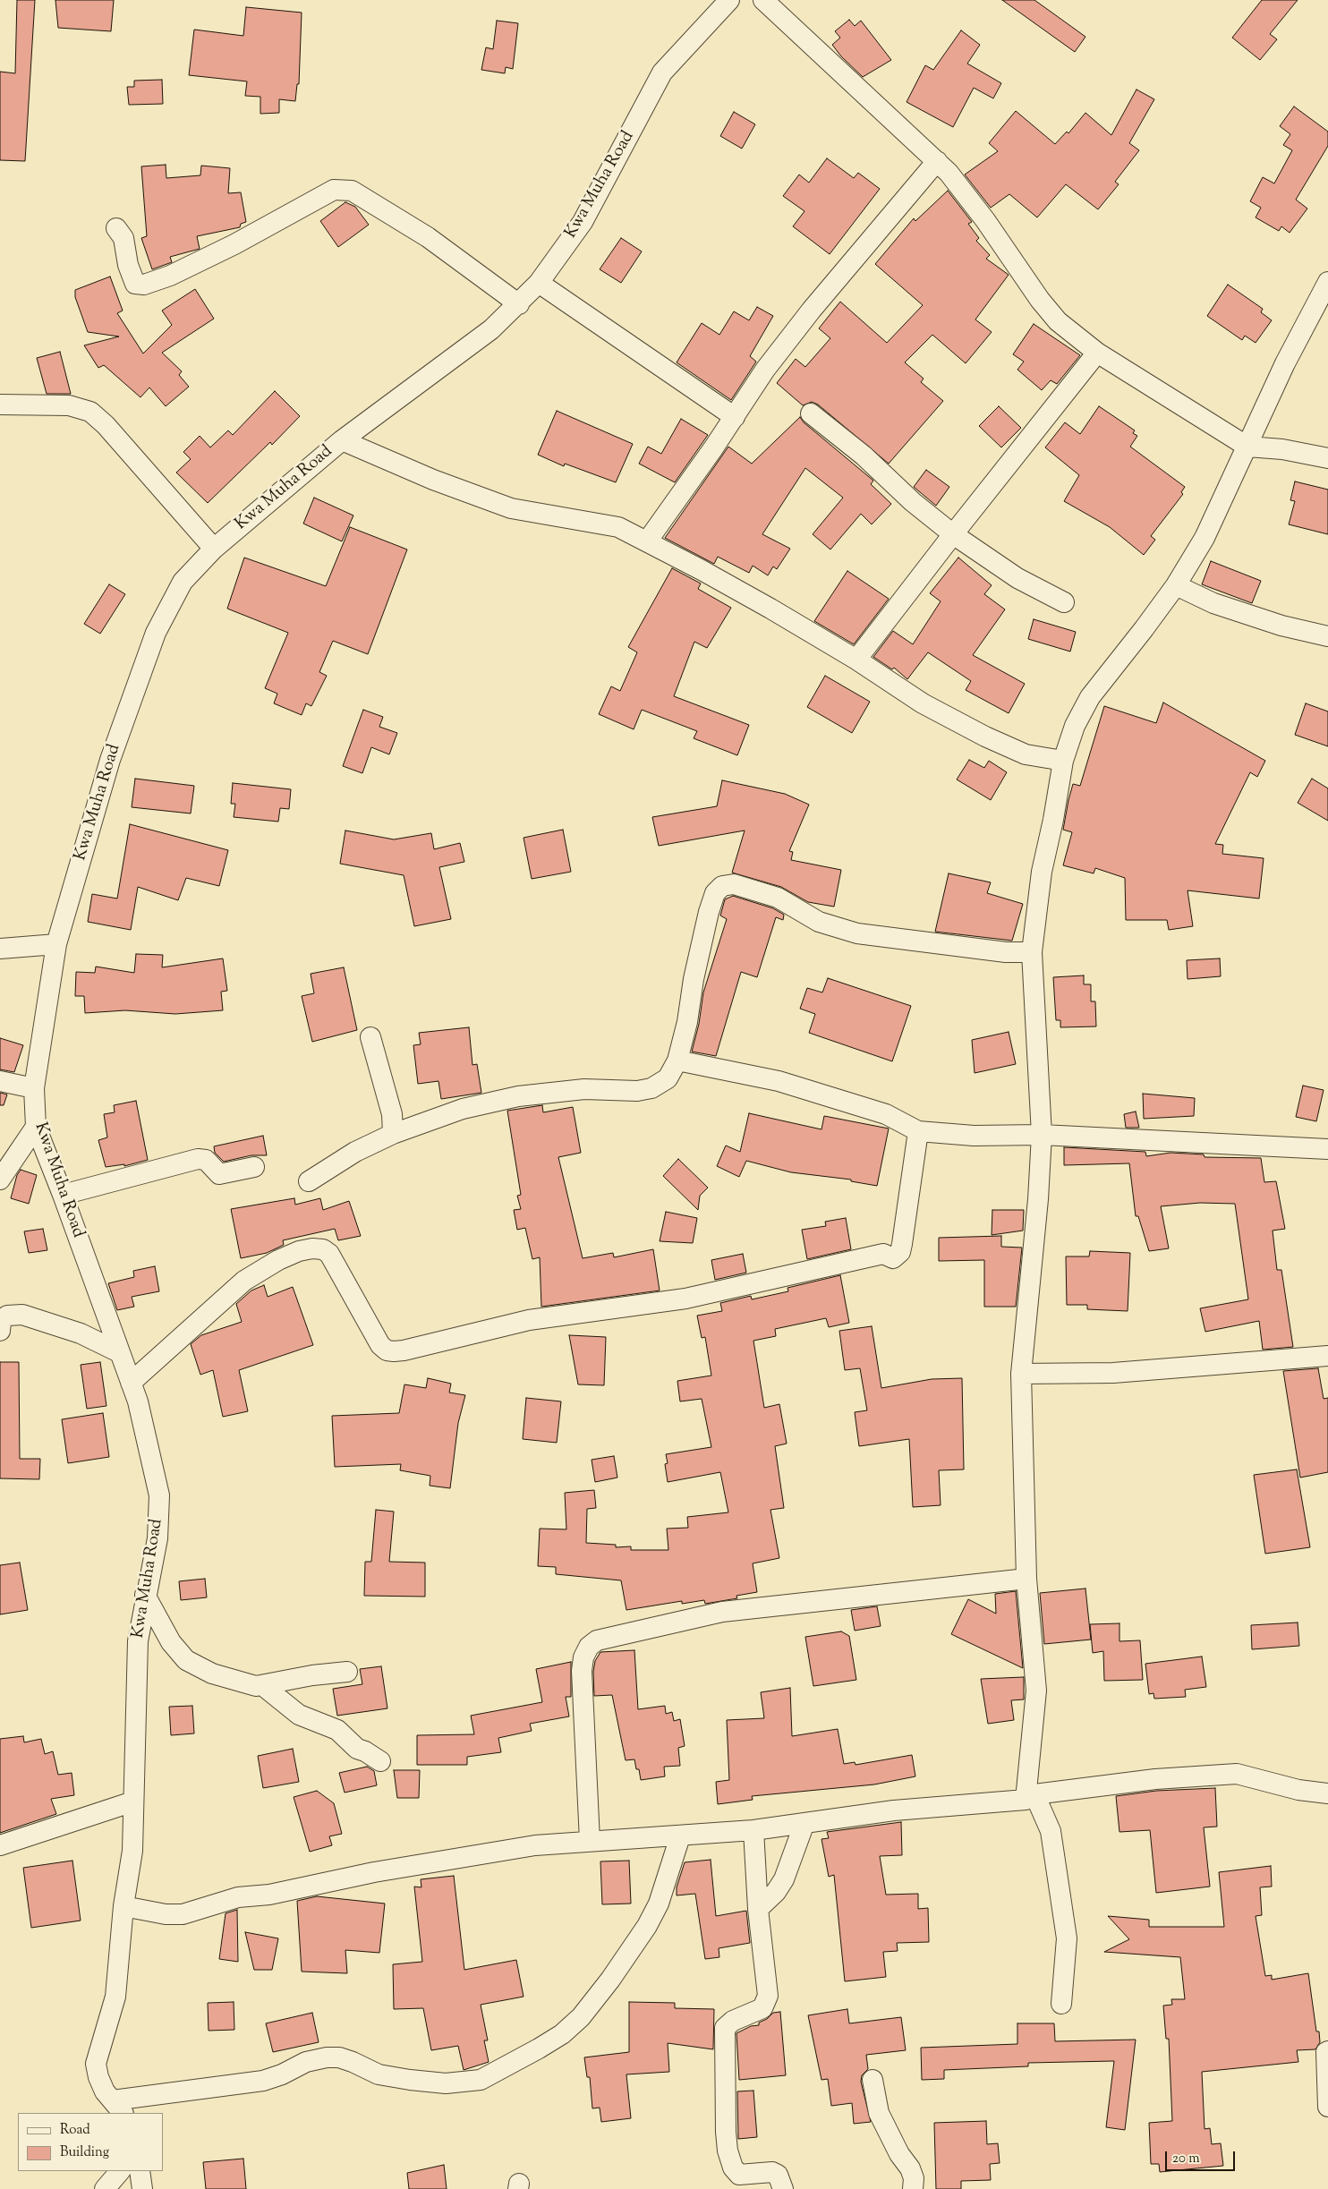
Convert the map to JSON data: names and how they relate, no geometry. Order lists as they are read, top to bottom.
{
  "streets": {
    "street": ["Kwa Muha Road"]
  },
  "legend": ["Road", "Building"],
  "scale_bar": "20 m"
}
